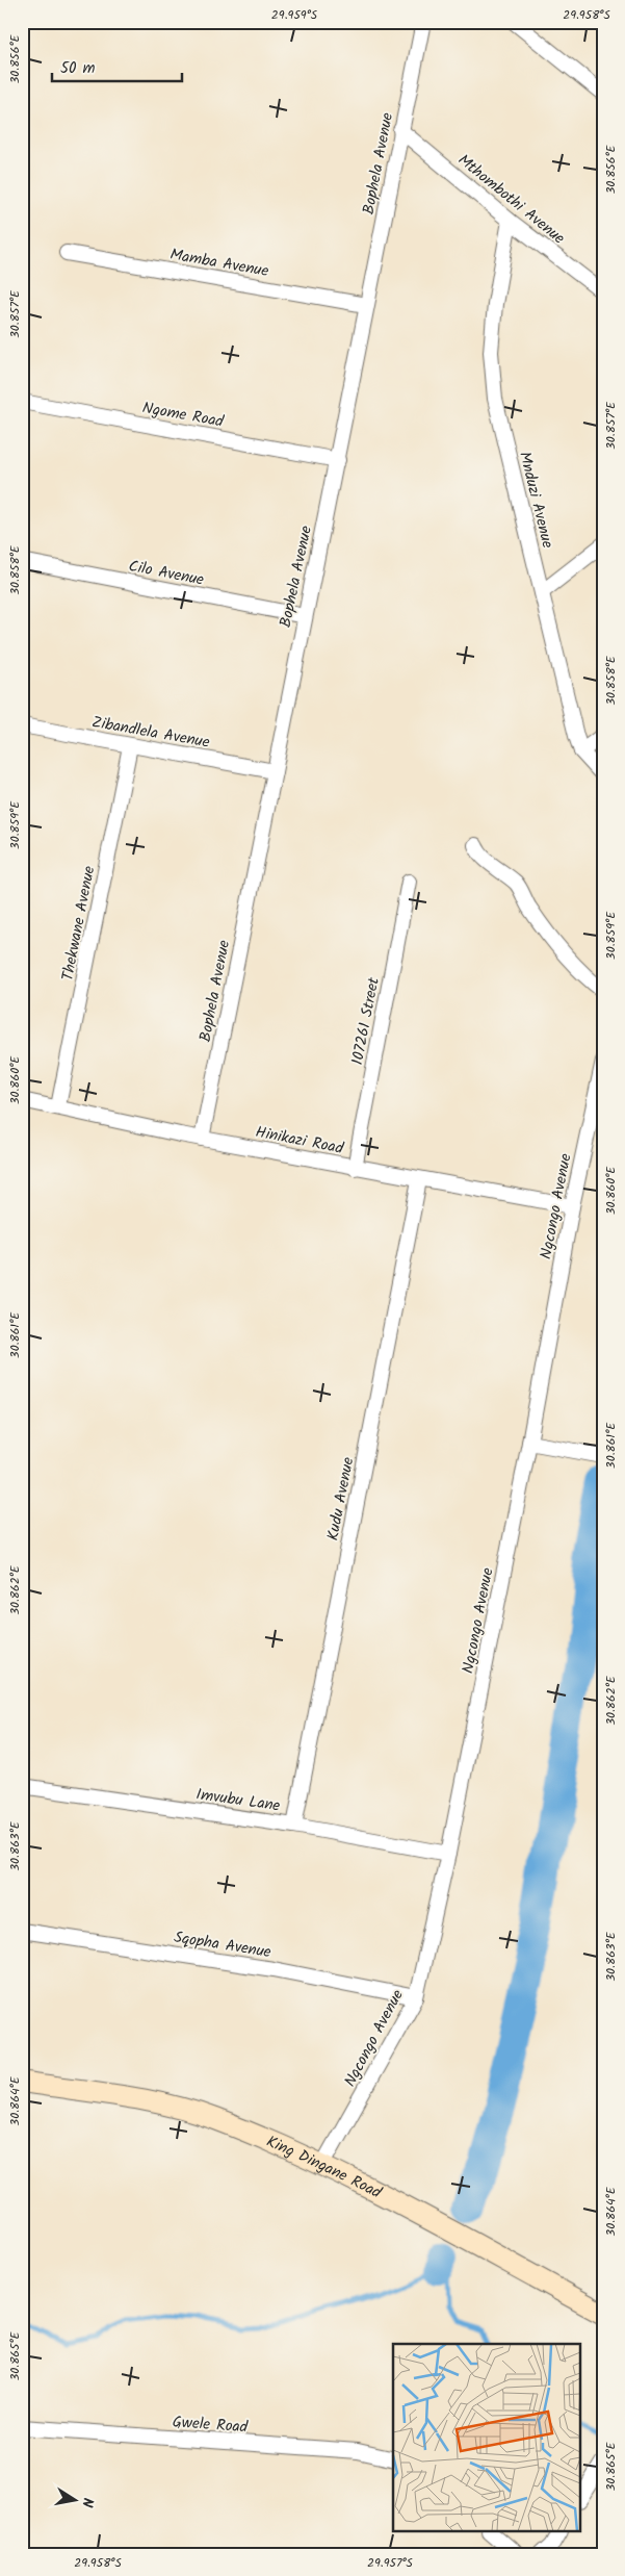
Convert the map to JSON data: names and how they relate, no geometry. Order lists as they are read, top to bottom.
{
  "streets": {
    "street": [
      "Bophela Avenue",
      "Mthombothi Avenue",
      "Mamba Avenue",
      "Ngome Road",
      "Mnduzi Avenue",
      "Cilo Avenue",
      "Zibandlela Avenue",
      "Thekwane Avenue",
      "107261 Street",
      "Hinikazi Road",
      "Ngcongo Avenue",
      "Kudu Avenue",
      "Imvubu Lane",
      "Sqopha Avenue",
      "King Dingane Road",
      "Gwele Road"
    ]
  },
  "crossings": [
    ["Bophela Avenue", "Mthombothi Avenue"],
    ["Bophela Avenue", "Mamba Avenue"],
    ["Bophela Avenue", "Ngome Road"],
    ["Bophela Avenue", "Cilo Avenue"],
    ["Bophela Avenue", "Zibandlela Avenue"],
    ["Bophela Avenue", "Hinikazi Road"],
    ["Mthombothi Avenue", "Mnduzi Avenue"],
    ["Zibandlela Avenue", "Thekwane Avenue"],
    ["Thekwane Avenue", "Hinikazi Road"],
    ["107261 Street", "Hinikazi Road"],
    ["Hinikazi Road", "Ngcongo Avenue"],
    ["Hinikazi Road", "Kudu Avenue"],
    ["Ngcongo Avenue", "Imvubu Lane"],
    ["Ngcongo Avenue", "Sqopha Avenue"],
    ["Ngcongo Avenue", "King Dingane Road"],
    ["Kudu Avenue", "Imvubu Lane"]
  ],
  "scale_bar": "50 m",
  "north": "right",
  "coordinates": [
    "29.959°S",
    "29.958°S",
    "30.856°E",
    "30.857°E",
    "30.858°E",
    "30.859°E",
    "30.860°E",
    "30.861°E",
    "30.862°E",
    "30.863°E",
    "30.864°E",
    "30.865°E",
    "29.957°S"
  ]
}
